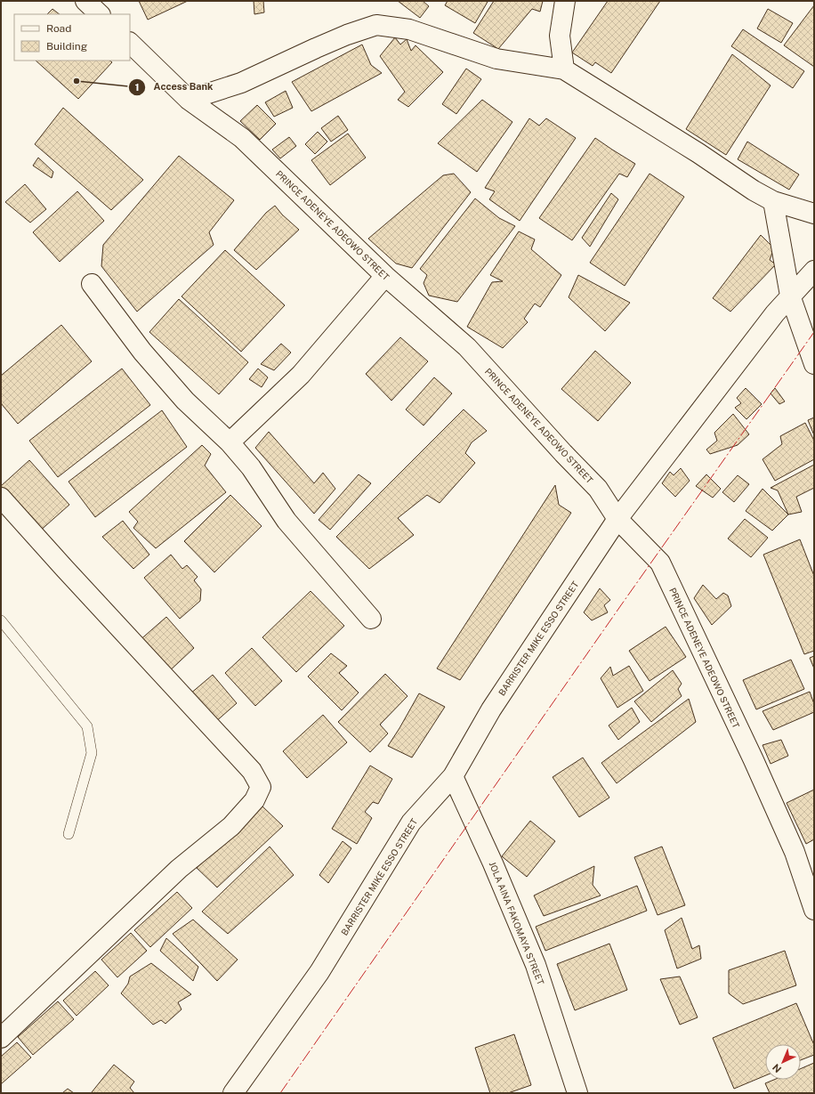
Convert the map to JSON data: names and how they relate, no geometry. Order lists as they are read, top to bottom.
{
  "streets": {
    "street": ["PRINCE ADENEYE ADEOWO STREET", "BARRISTER MIKE ESSO STREET", "JOLA AINA FAKOMAYA STREET"]
  },
  "crossings": [
    ["PRINCE ADENEYE ADEOWO STREET", "BARRISTER MIKE ESSO STREET"],
    ["BARRISTER MIKE ESSO STREET", "JOLA AINA FAKOMAYA STREET"]
  ],
  "places": ["Access Bank"],
  "legend": ["Road", "Building"],
  "north": "bottom left"
}
